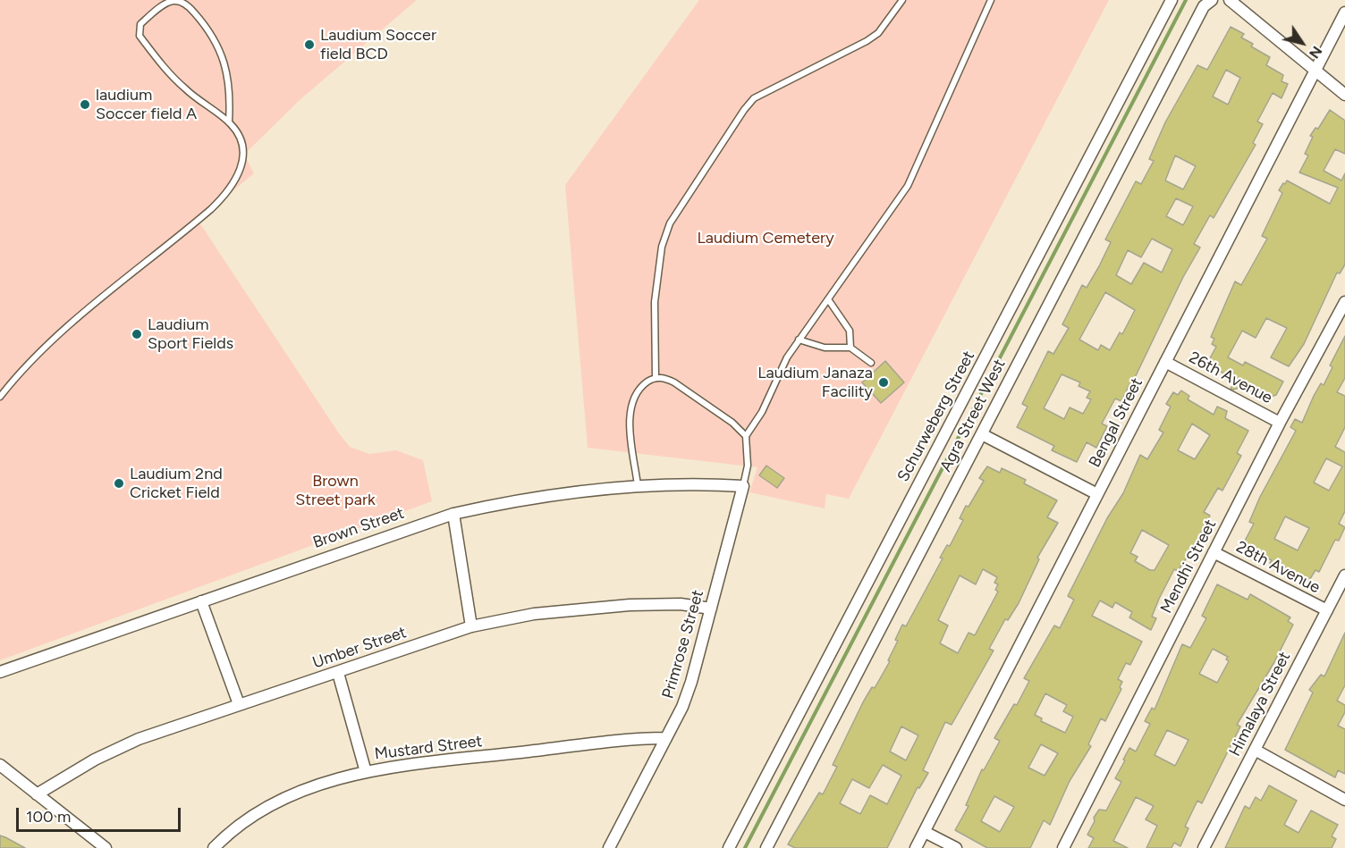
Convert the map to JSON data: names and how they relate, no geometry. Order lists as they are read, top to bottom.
{
  "streets": {
    "street": [
      "26th Avenue",
      "Agra Street West",
      "Schurweberg Street",
      "Bengal Street",
      "Brown Street",
      "Mendhi Street",
      "28th Avenue",
      "Primrose Street",
      "Umber Street",
      "Himalaya Street",
      "Mustard Street"
    ]
  },
  "crossings": [
    ["26th Avenue", "Bengal Street"],
    ["26th Avenue", "Mendhi Street"],
    ["Brown Street", "Primrose Street"],
    ["Mendhi Street", "28th Avenue"],
    ["28th Avenue", "Himalaya Street"],
    ["Primrose Street", "Umber Street"],
    ["Primrose Street", "Mustard Street"]
  ],
  "parks": ["Laudium Cemetery", "Brown Street park"],
  "places": [
    "Laudium Soccer field BCD",
    "laudium Soccer field A",
    "Laudium Sport Fields",
    "Laudium Janaza Facility",
    "Laudium 2nd Cricket Field"
  ],
  "scale_bar": "100 m",
  "north": "bottom right"
}
